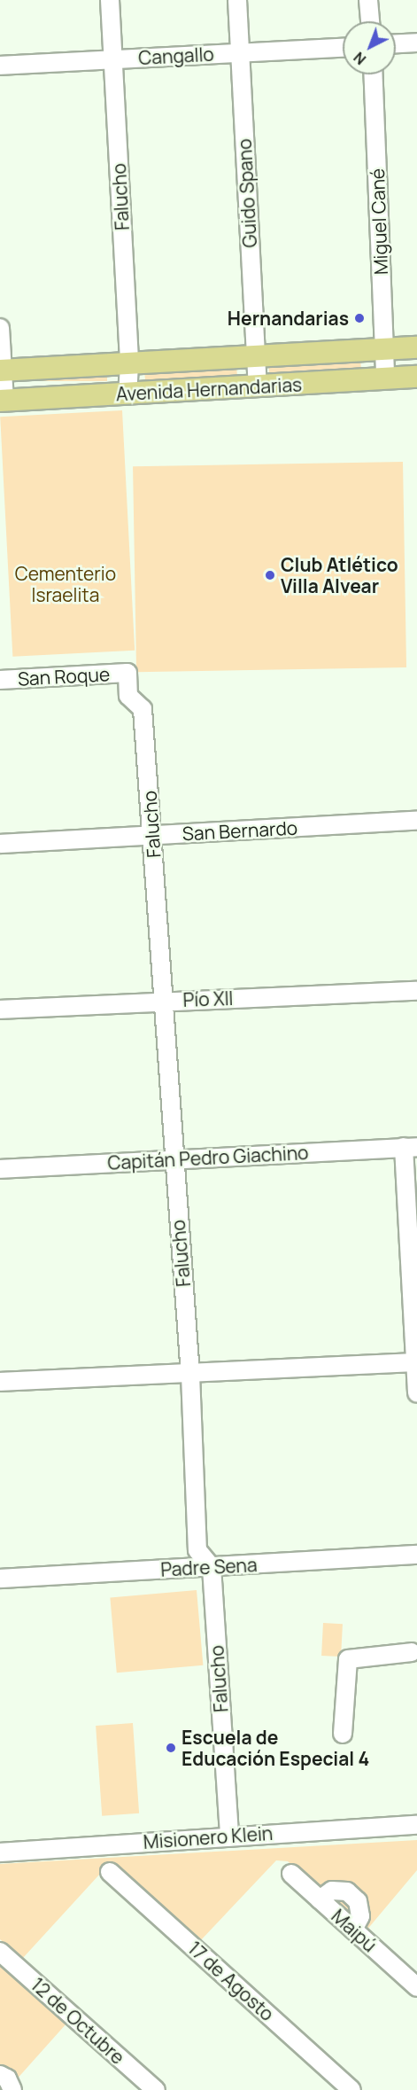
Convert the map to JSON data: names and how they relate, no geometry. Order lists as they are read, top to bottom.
{
  "streets": {
    "main road": ["Avenida Hernandarias"],
    "street": [
      "Cangallo",
      "Guido Spano",
      "Falucho",
      "Miguel Cané",
      "San Roque",
      "San Bernardo",
      "Pío XII",
      "Capitán Pedro Giachino",
      "Padre Sena",
      "Misionero Klein",
      "Maipú",
      "17 de Agosto",
      "12 de Octubre"
    ]
  },
  "crossings": [
    ["Cangallo", "Guido Spano"],
    ["Cangallo", "Falucho"],
    ["Guido Spano", "Avenida Hernandarias"],
    ["Falucho", "Avenida Hernandarias"],
    ["Falucho", "San Roque"],
    ["Falucho", "San Bernardo"],
    ["Falucho", "Pío XII"],
    ["Falucho", "Capitán Pedro Giachino"],
    ["Falucho", "Padre Sena"],
    ["Falucho", "Misionero Klein"],
    ["Miguel Cané", "Avenida Hernandarias"]
  ],
  "parks": ["Cementerio Israelita"],
  "places": ["Hernandarias", "Club Atlético Villa Alvear", "Escuela de Educación Especial 4"],
  "north": "bottom left"
}
